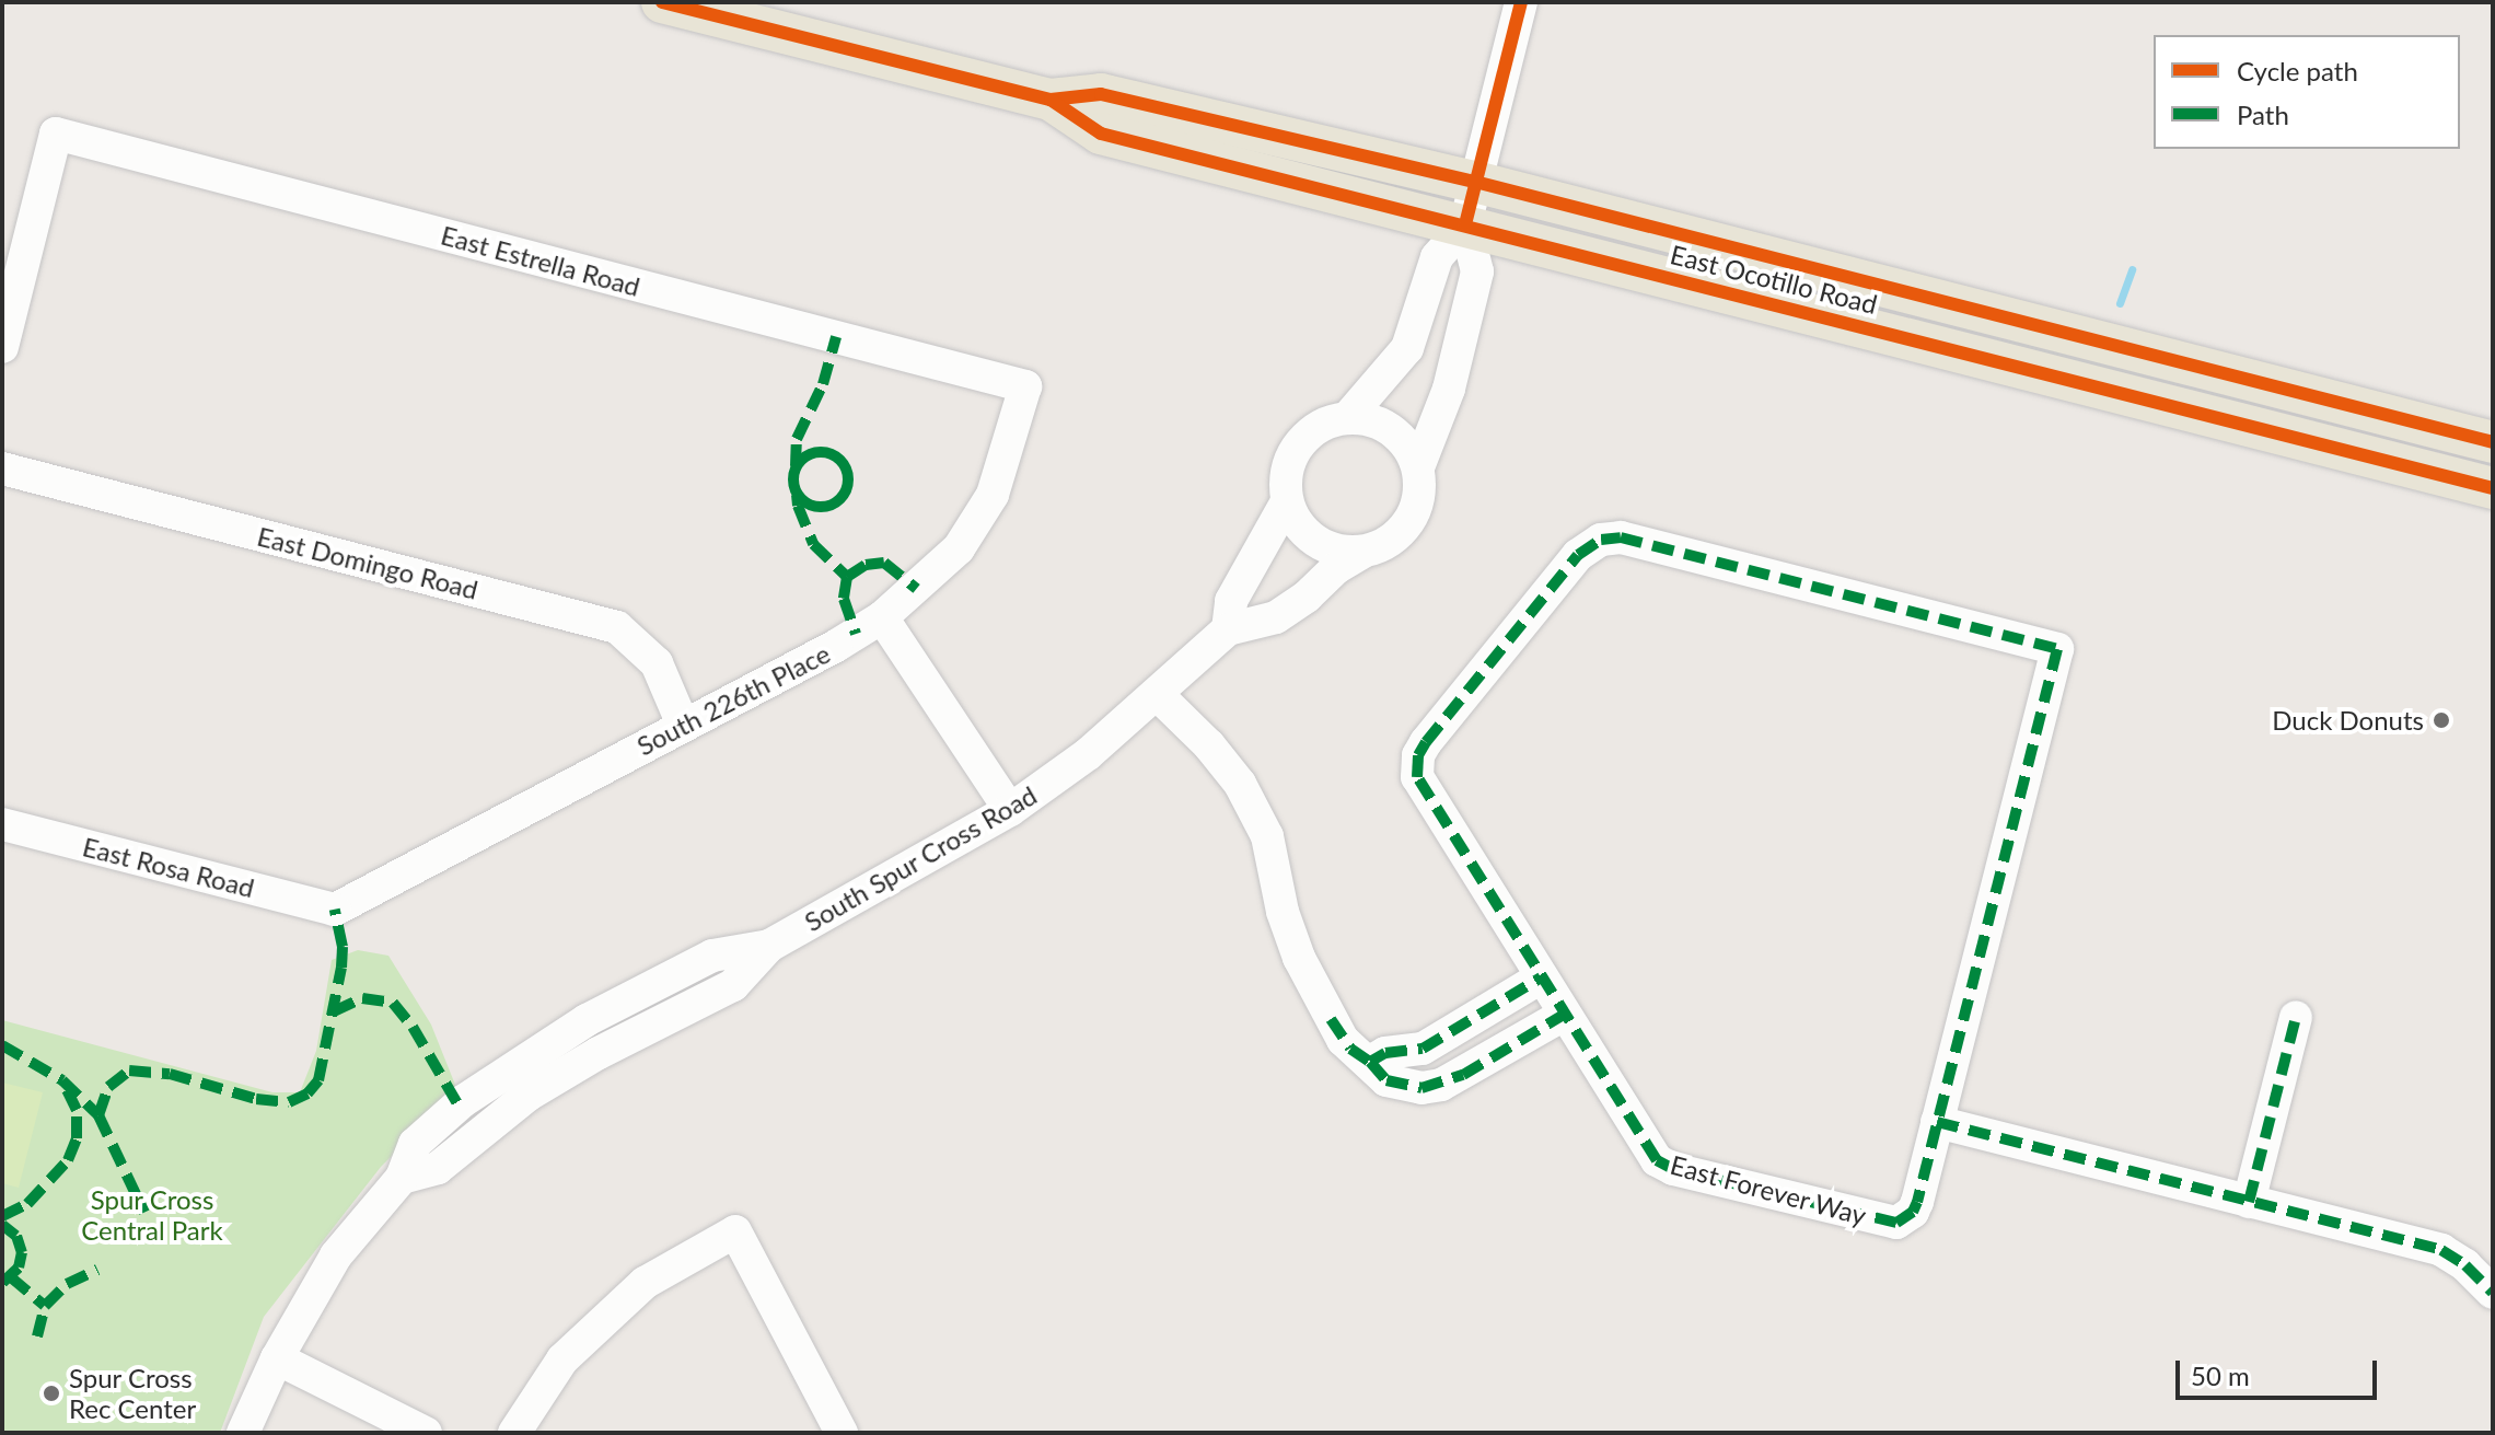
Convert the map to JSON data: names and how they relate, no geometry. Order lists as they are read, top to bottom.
{
  "streets": {
    "main road": ["East Ocotillo Road"],
    "street": [
      "East Estrella Road",
      "East Domingo Road",
      "South 226th Place",
      "South Spur Cross Road",
      "East Rosa Road",
      "East Forever Way"
    ]
  },
  "crossings": [
    ["East Estrella Road", "South 226th Place"],
    ["East Ocotillo Road", "South Spur Cross Road"],
    ["East Domingo Road", "South 226th Place"],
    ["South 226th Place", "East Rosa Road"]
  ],
  "parks": ["Spur Cross Central Park"],
  "places": ["Duck Donuts", "Spur Cross Rec Center"],
  "legend": ["Cycle path", "Path"],
  "scale_bar": "50 m"
}
